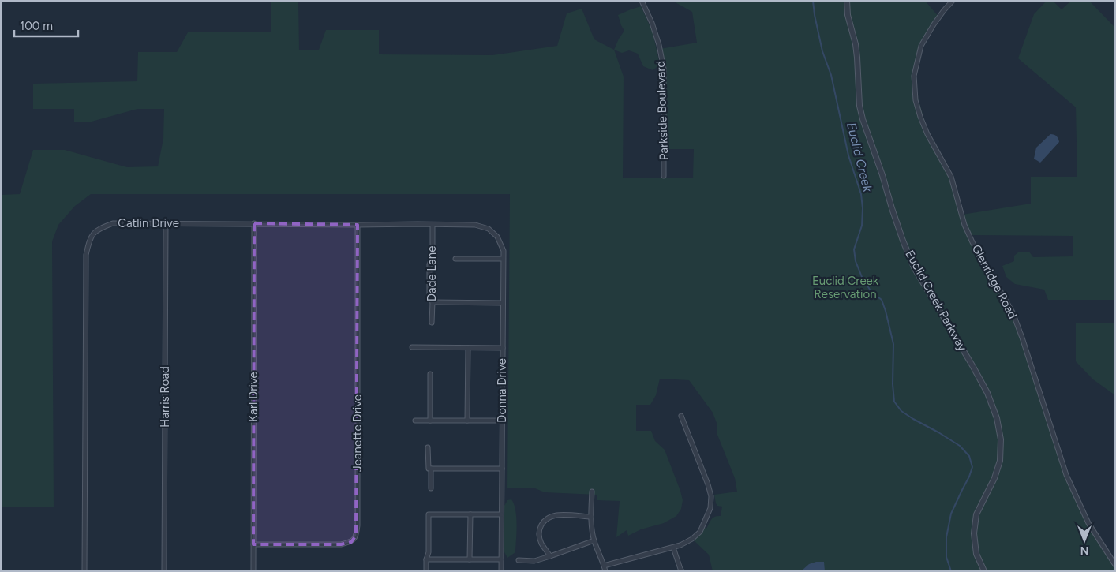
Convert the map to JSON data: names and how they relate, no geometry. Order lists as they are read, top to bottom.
{
  "streets": {
    "street": [
      "Parkside Boulevard",
      "Catlin Drive",
      "Dade Lane",
      "Glenridge Road",
      "Euclid Creek Parkway",
      "Donna Drive",
      "Harris Road",
      "Karl Drive",
      "Jeanette Drive"
    ]
  },
  "crossings": [
    ["Catlin Drive", "Dade Lane"],
    ["Catlin Drive", "Donna Drive"],
    ["Catlin Drive", "Harris Road"],
    ["Catlin Drive", "Karl Drive"],
    ["Catlin Drive", "Jeanette Drive"],
    ["Karl Drive", "Jeanette Drive"]
  ],
  "water": ["Euclid Creek"],
  "parks": ["Euclid Creek Reservation"],
  "scale_bar": "100 m",
  "north": "bottom"
}
